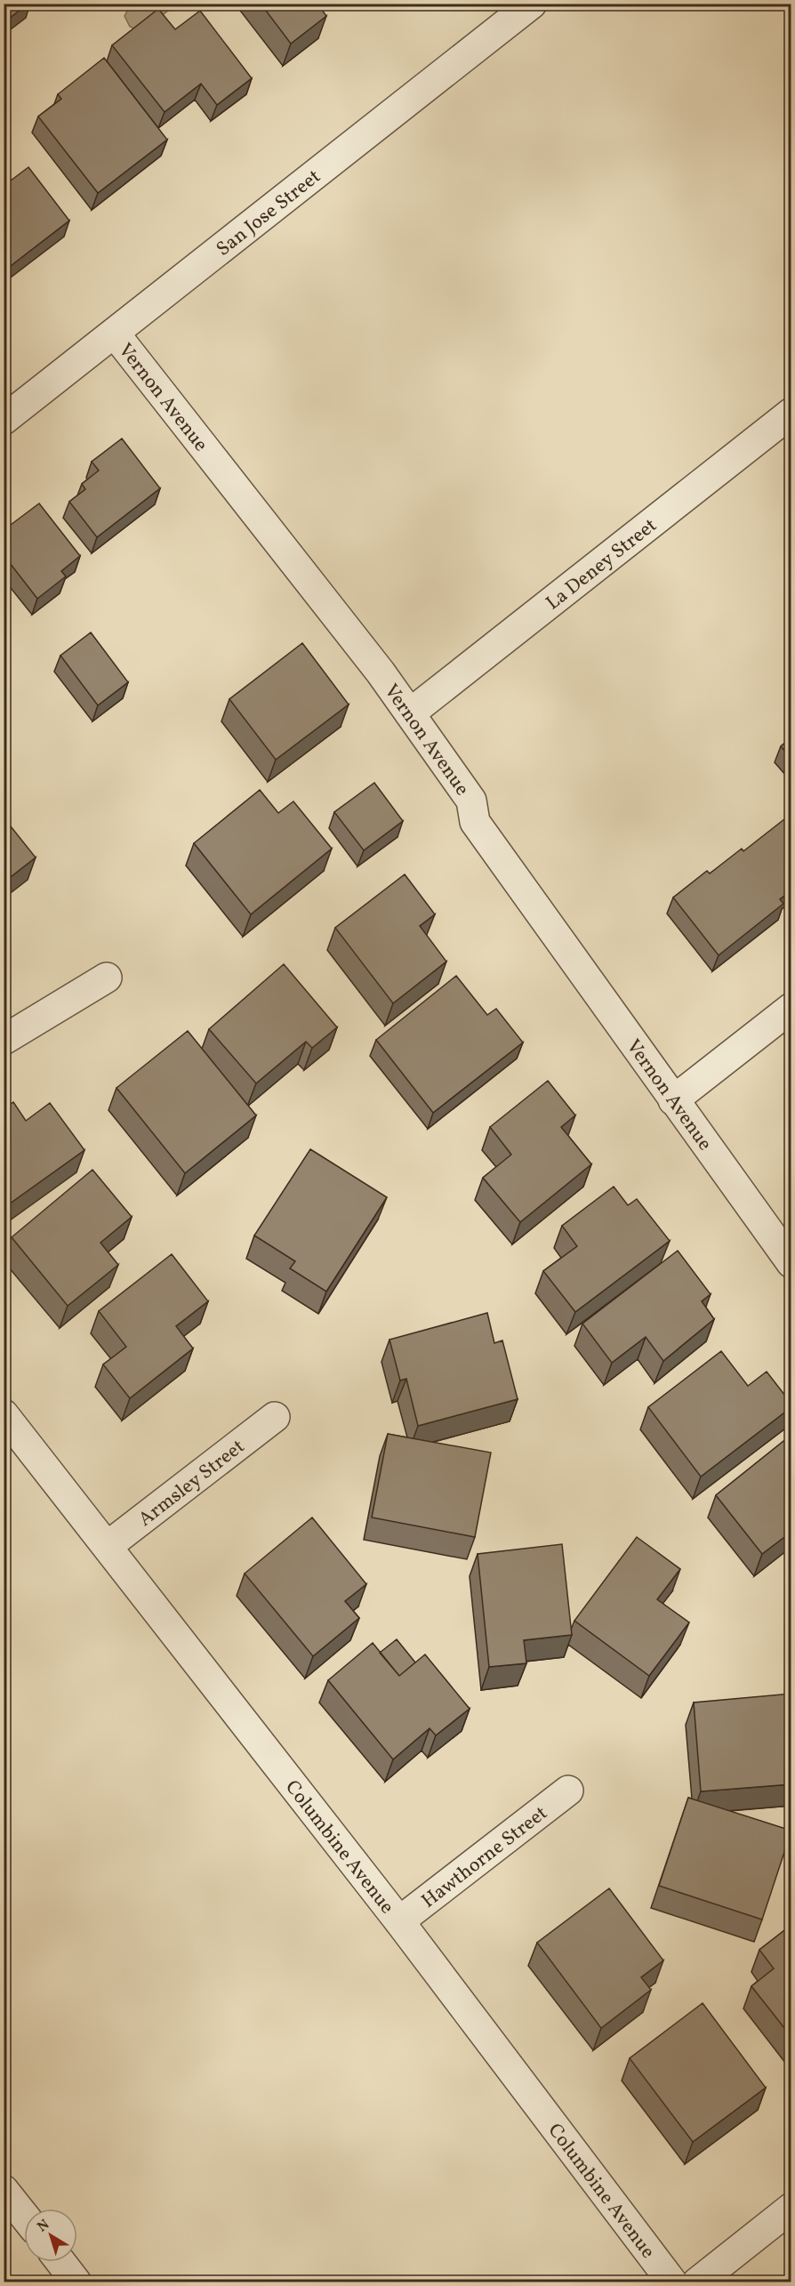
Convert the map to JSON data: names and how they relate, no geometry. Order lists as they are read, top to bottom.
{
  "streets": {
    "street": [
      "San Jose Street",
      "Vernon Avenue",
      "La Deney Street",
      "Armsley Street",
      "Columbine Avenue",
      "Hawthorne Street"
    ]
  },
  "crossings": [
    ["San Jose Street", "Vernon Avenue"],
    ["Vernon Avenue", "La Deney Street"],
    ["Armsley Street", "Columbine Avenue"],
    ["Columbine Avenue", "Hawthorne Street"]
  ],
  "north": "top left"
}
